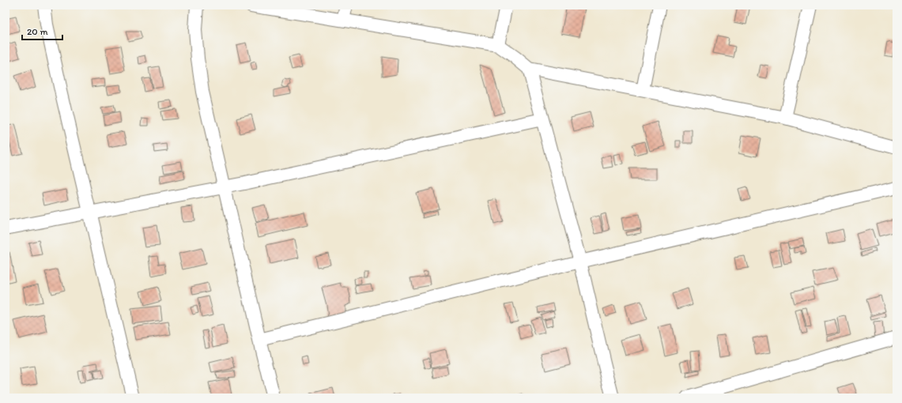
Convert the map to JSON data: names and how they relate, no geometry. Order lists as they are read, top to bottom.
{
  "scale_bar": "20 m"
}
